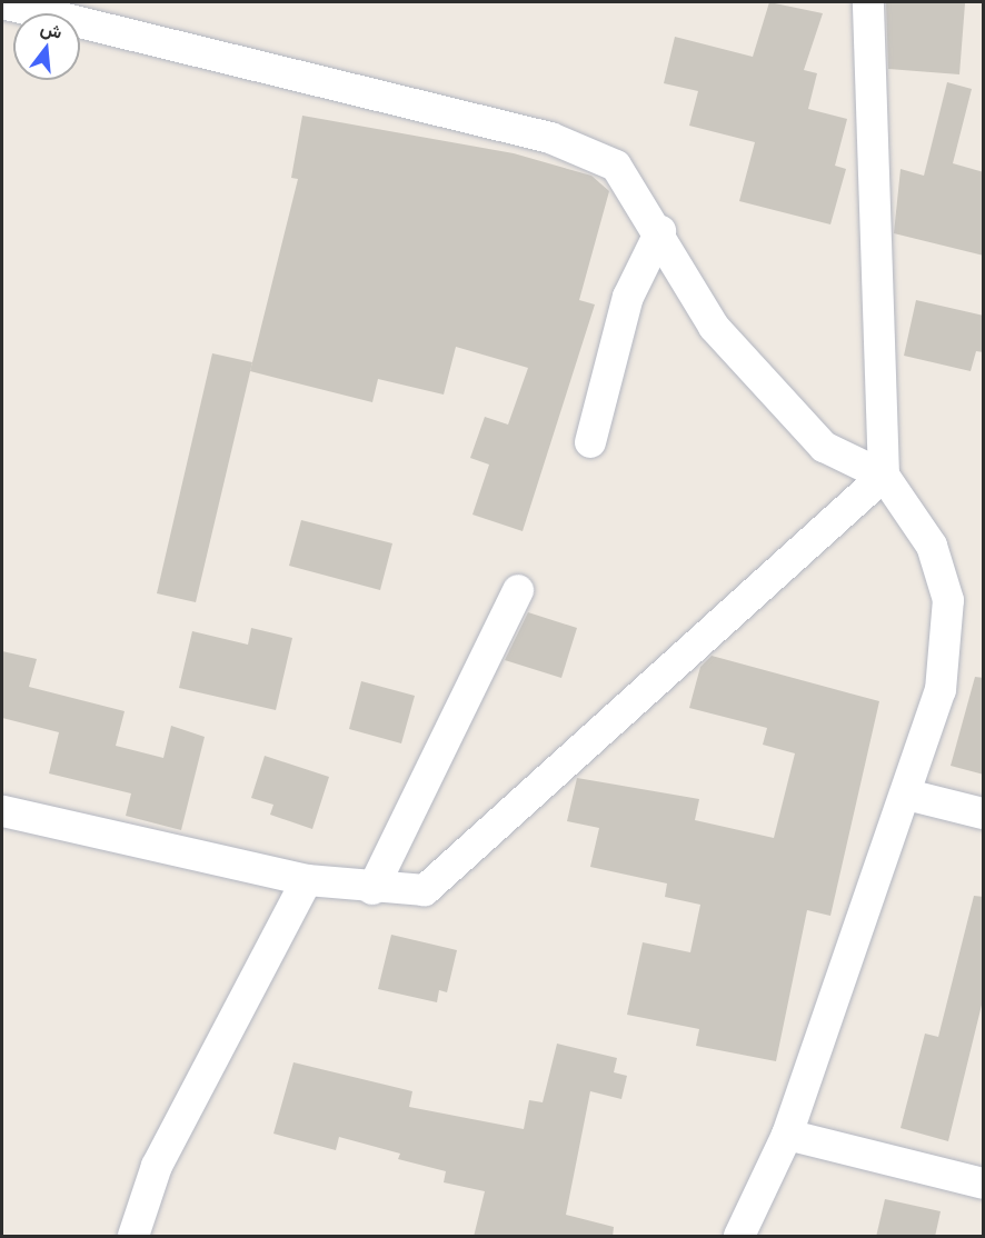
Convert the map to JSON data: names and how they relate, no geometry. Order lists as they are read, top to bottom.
{
  "north": "top"
}
